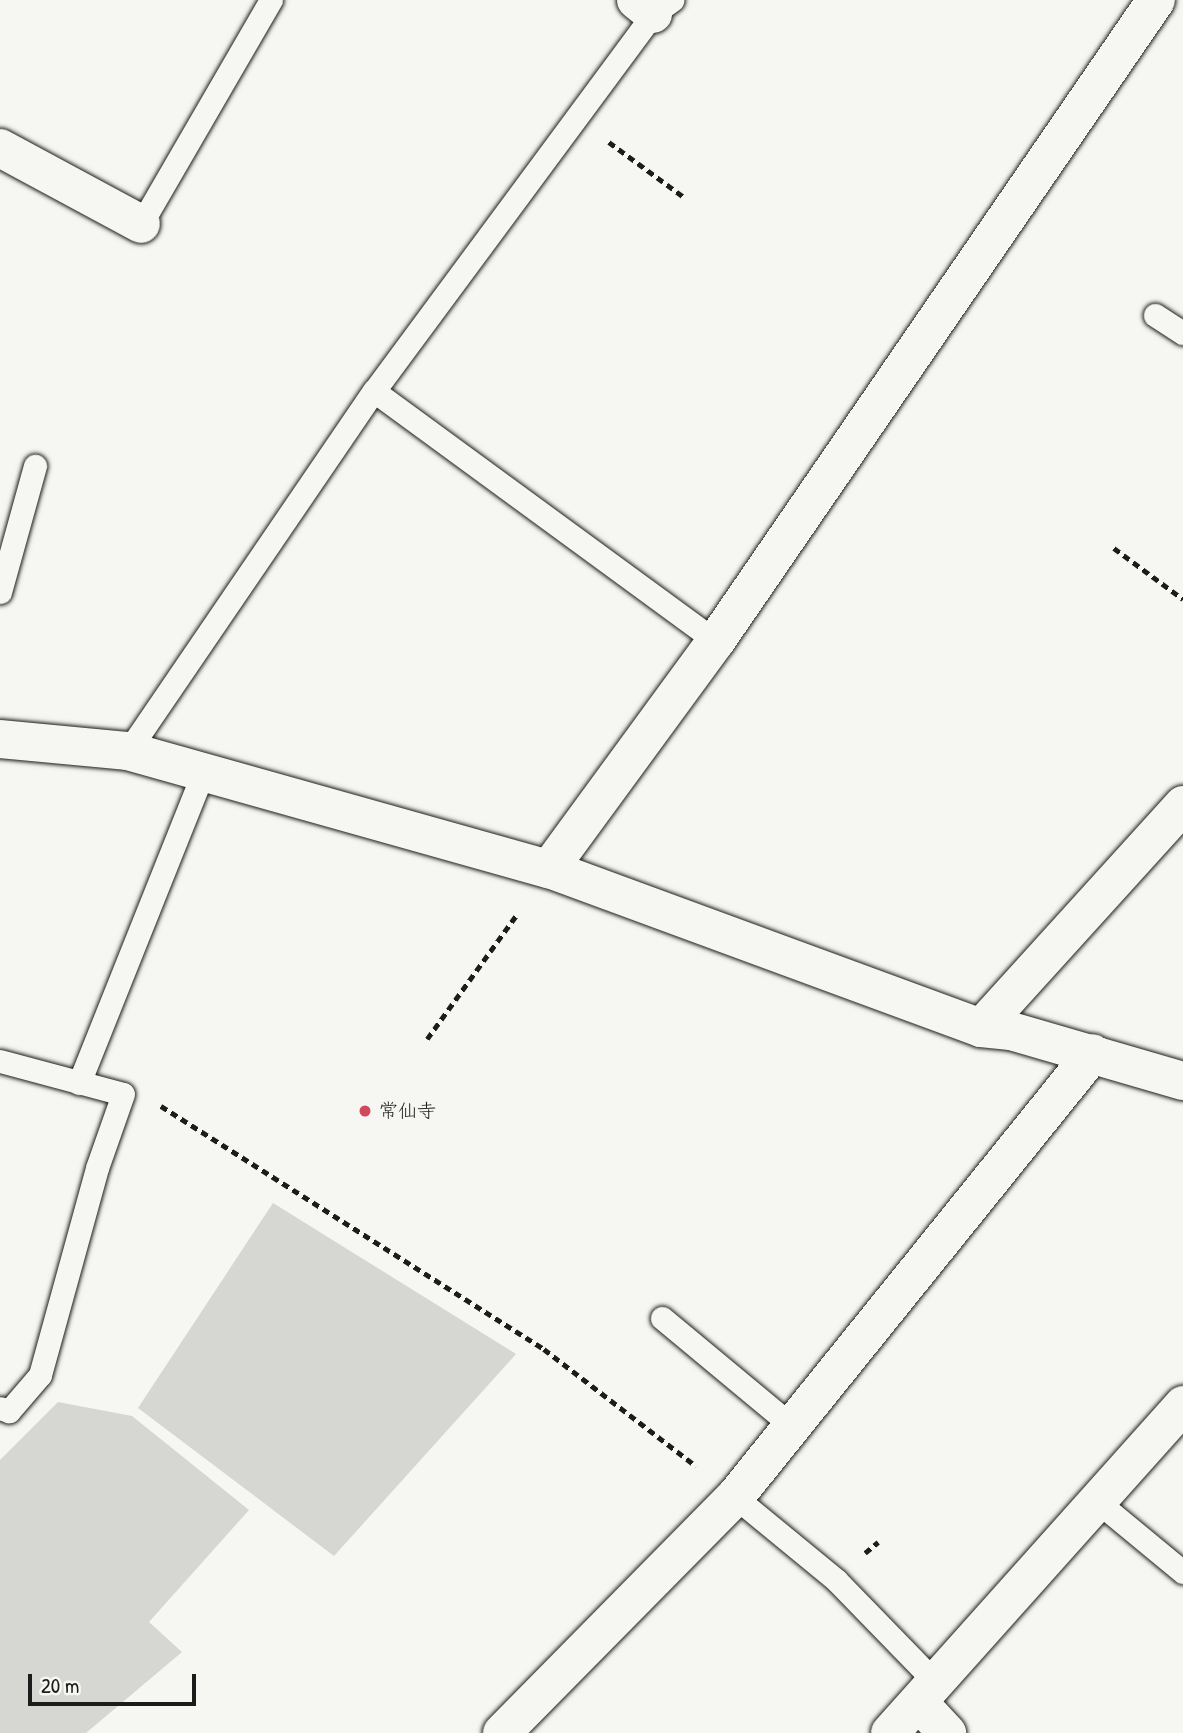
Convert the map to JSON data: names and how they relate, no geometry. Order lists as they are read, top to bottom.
{
  "places": ["常仙寺"],
  "scale_bar": "20 m"
}
